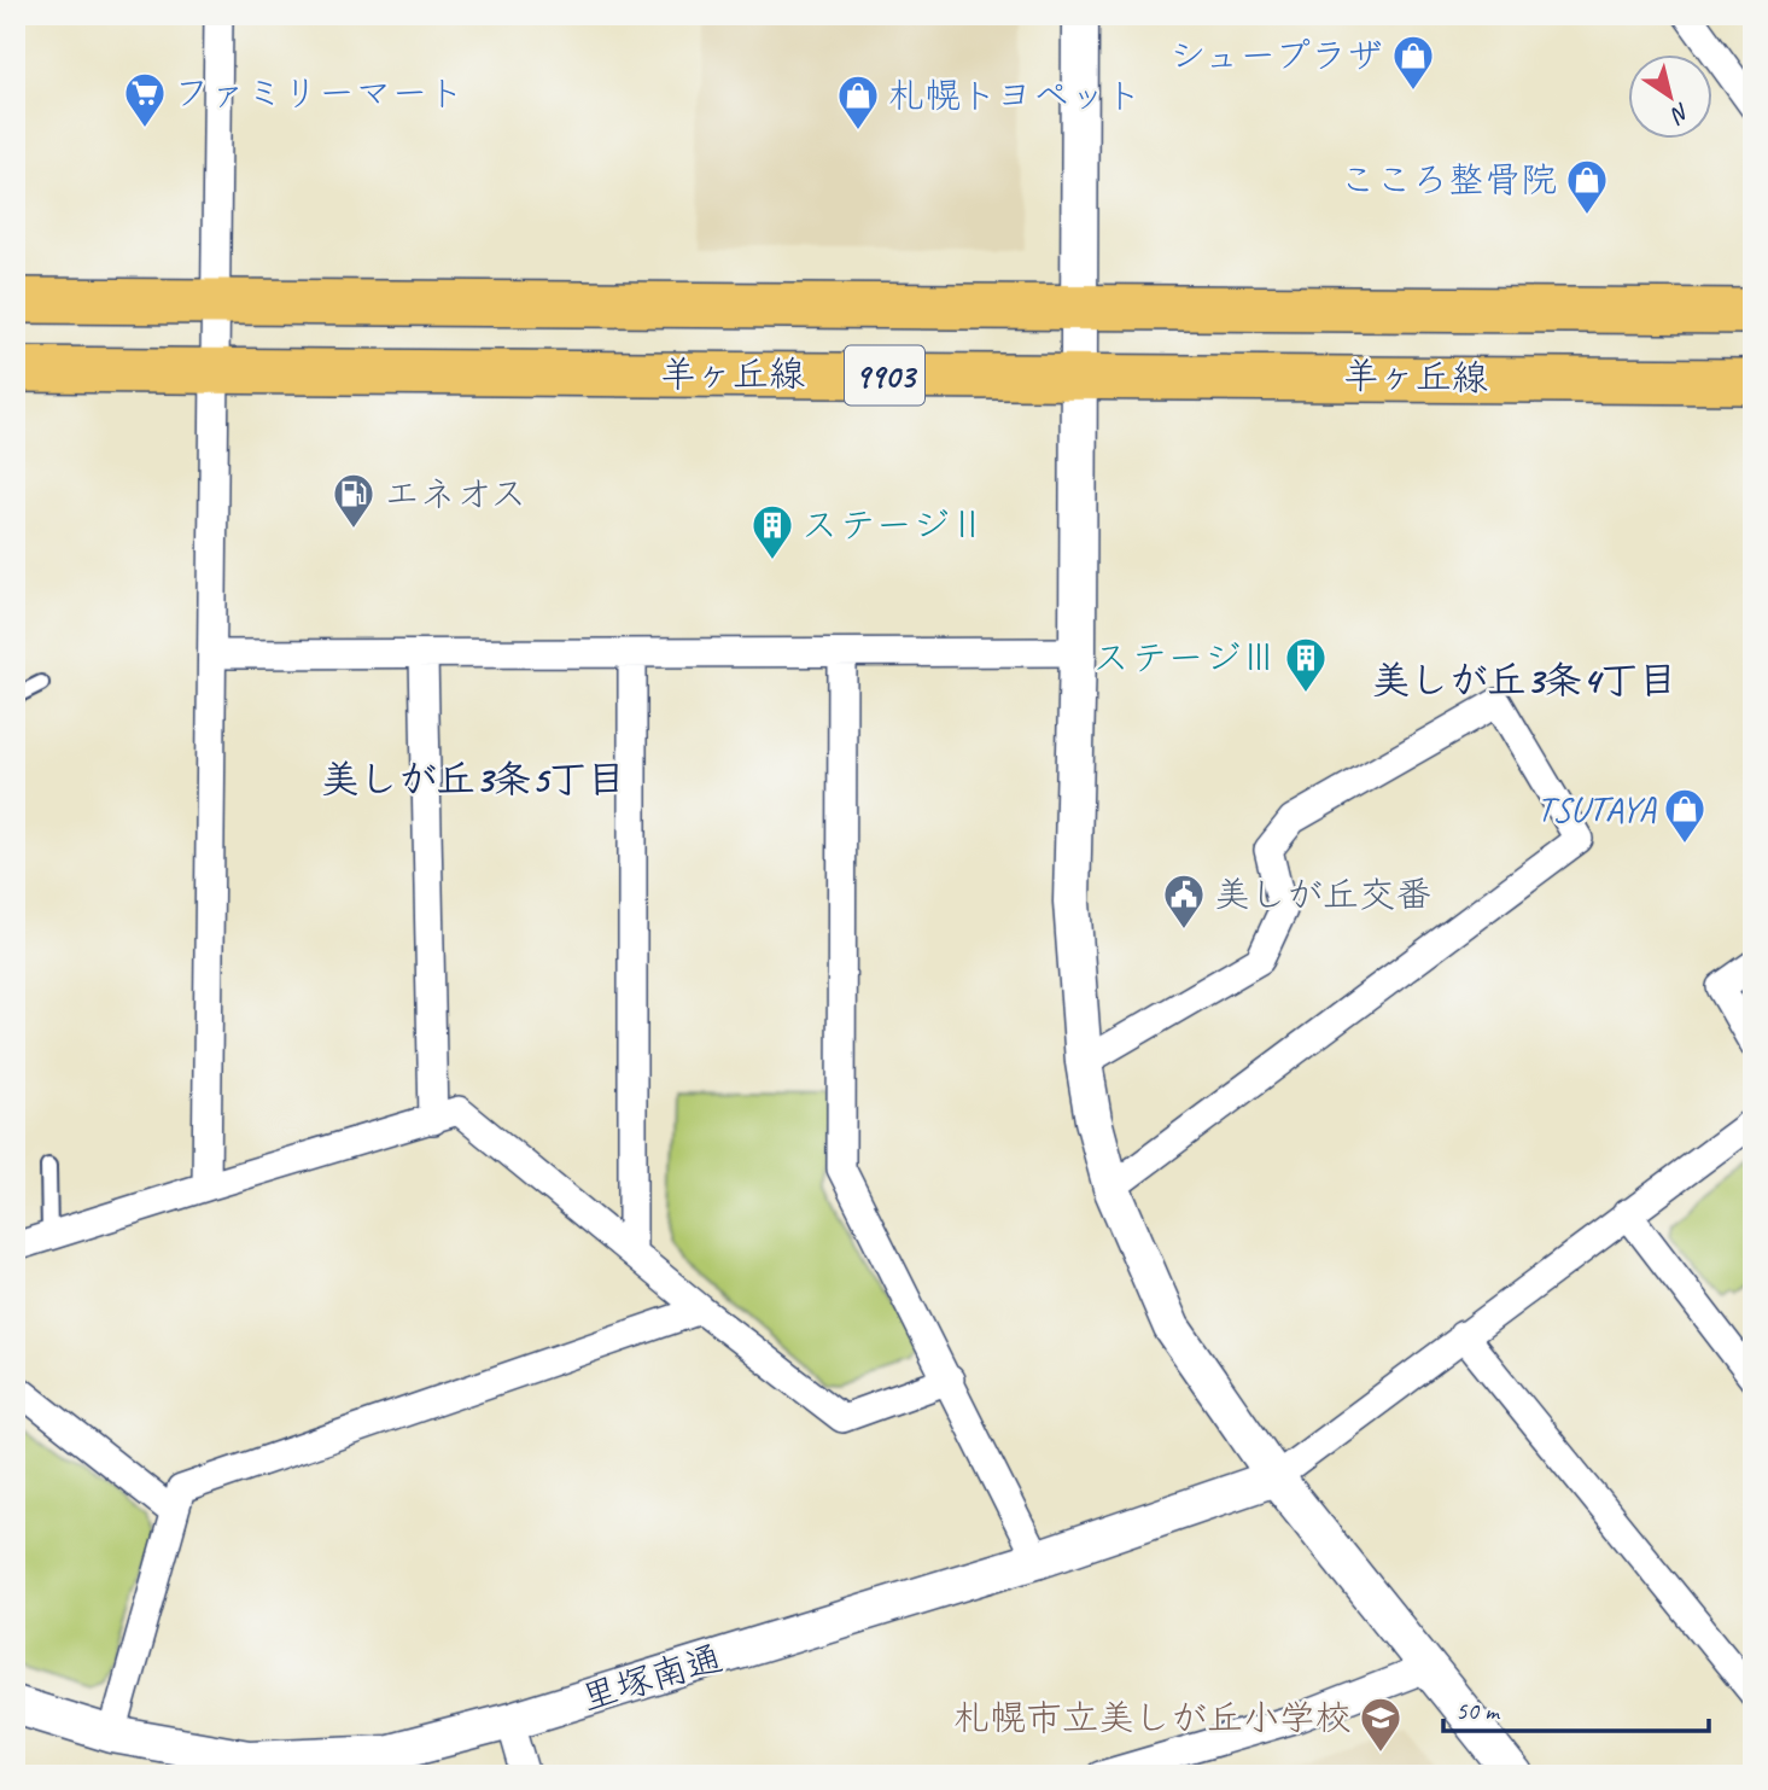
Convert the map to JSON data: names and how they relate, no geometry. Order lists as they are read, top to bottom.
{
  "streets": {
    "main road": ["羊ヶ丘線", "9903"],
    "street": ["里塚南通"]
  },
  "districts": ["美しが丘3条4丁目", "美しが丘3条5丁目"],
  "places": {
    "shop": [
      "シュープラザ",
      "札幌トヨペット",
      "こころ整骨院",
      "TSUTAYA"
    ],
    "supermarket": ["ファミリーマート"],
    "fuel station": ["エネオス"],
    "building": ["ステージⅡ", "ステージⅢ"],
    "public building": ["美しが丘交番"],
    "school or university": ["札幌市立美しが丘小学校"]
  },
  "scale_bar": "50 m",
  "north": "bottom right"
}
